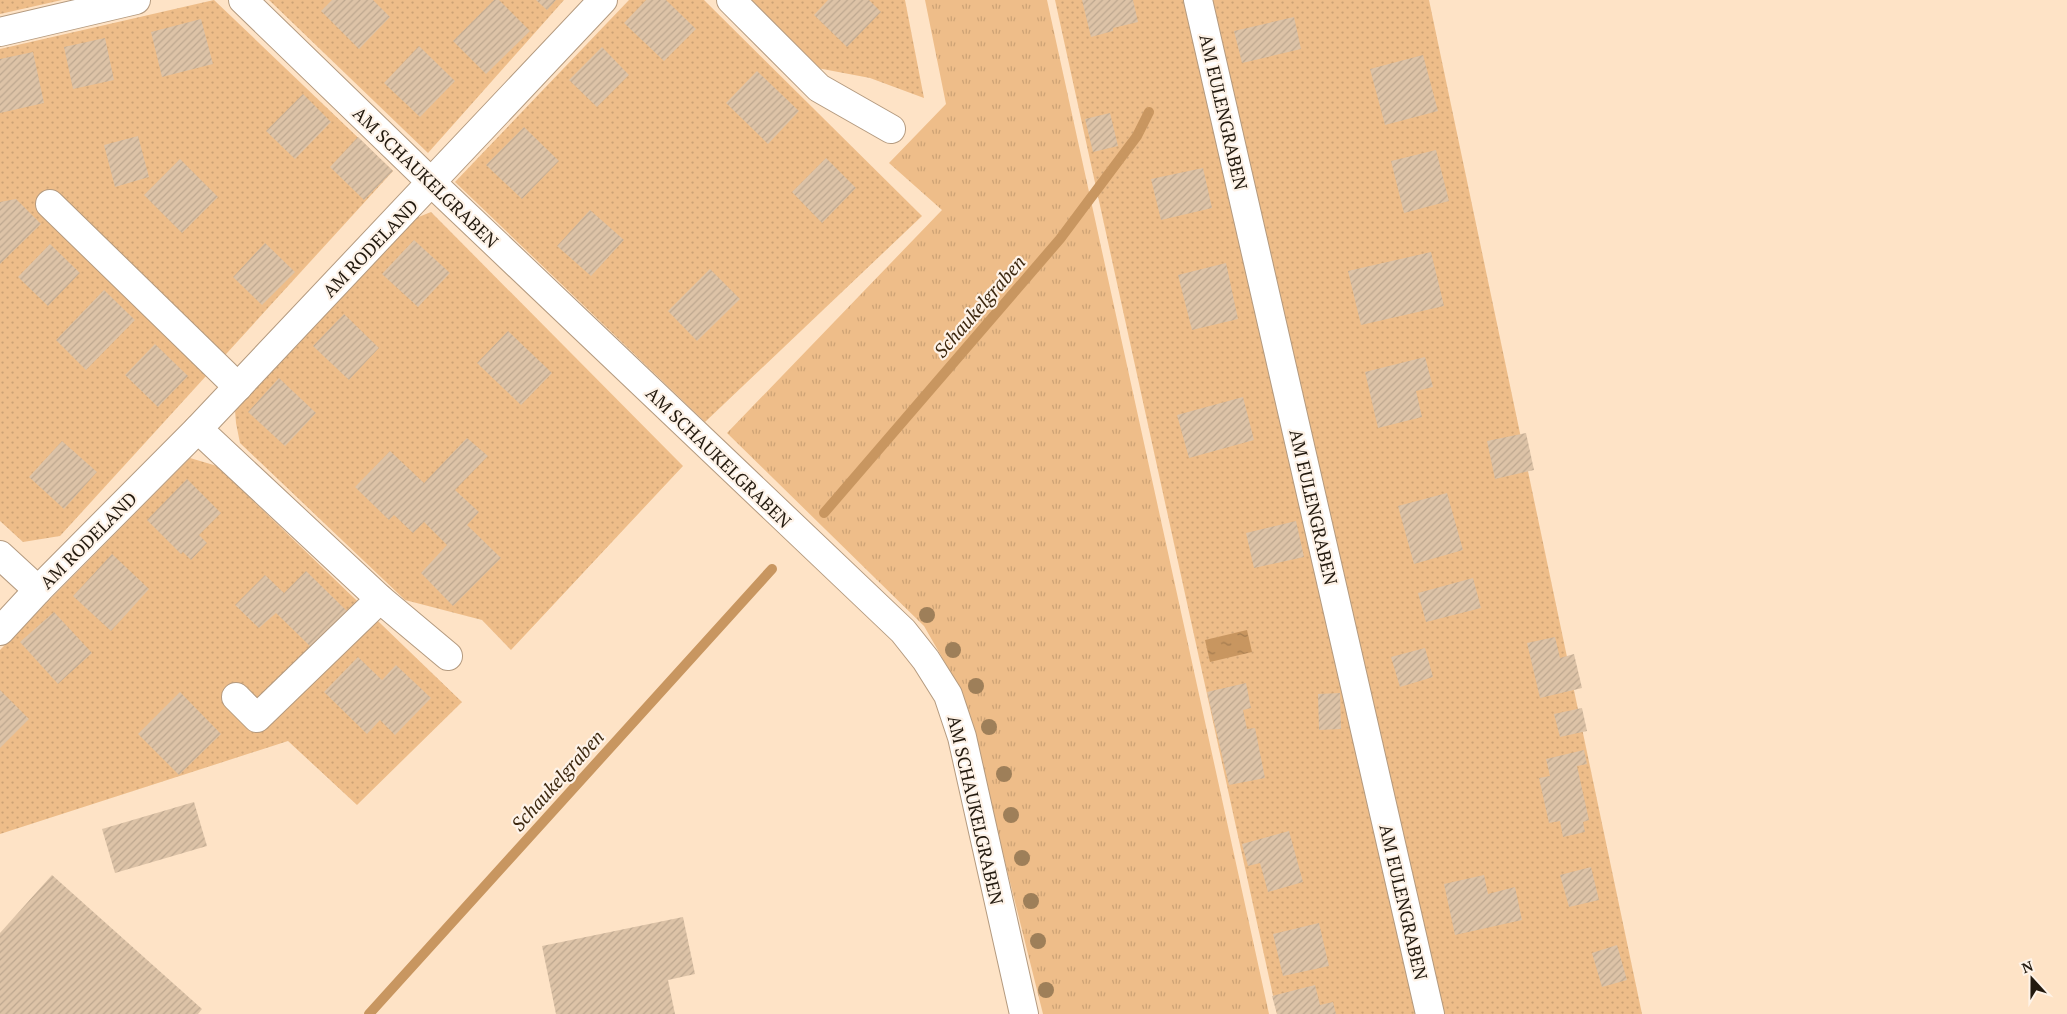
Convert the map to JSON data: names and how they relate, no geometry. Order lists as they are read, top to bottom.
{
  "streets": {
    "street": ["AM EULENGRABEN", "AM SCHAUKELGRABEN", "AM RODELAND"]
  },
  "crossings": [
    ["AM SCHAUKELGRABEN", "AM RODELAND"]
  ],
  "water": ["Schaukelgraben"],
  "north": "top"
}
